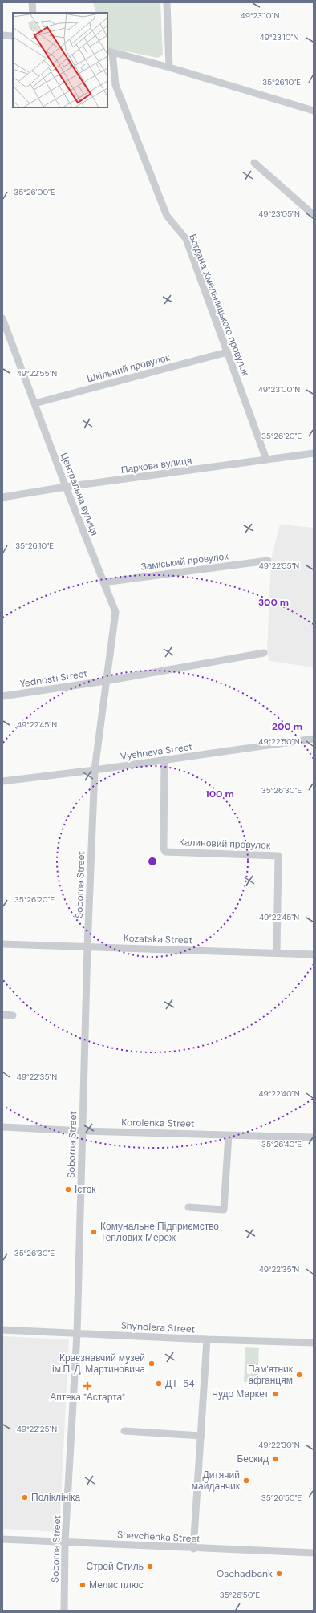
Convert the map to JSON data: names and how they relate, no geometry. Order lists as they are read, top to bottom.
{
  "streets": {
    "street": [
      "Богдана Хмельницького провулок",
      "Шкільний провулок",
      "Паркова вулиця",
      "Центральна вулиця",
      "Заміський провулок",
      "Yednosti Street",
      "Vyshneva Street",
      "Калиновий провулок",
      "Soborna Street",
      "Kozatska Street",
      "Korolenka Street",
      "Shyndlera Street",
      "Shevchenka Street"
    ]
  },
  "crossings": [
    ["Богдана Хмельницького провулок", "Шкільний провулок"],
    ["Богдана Хмельницького провулок", "Паркова вулиця"],
    ["Шкільний провулок", "Центральна вулиця"],
    ["Паркова вулиця", "Центральна вулиця"],
    ["Центральна вулиця", "Заміський провулок"],
    ["Центральна вулиця", "Yednosti Street"],
    ["Центральна вулиця", "Soborna Street"],
    ["Yednosti Street", "Soborna Street"],
    ["Vyshneva Street", "Калиновий провулок"],
    ["Vyshneva Street", "Soborna Street"],
    ["Калиновий провулок", "Kozatska Street"],
    ["Soborna Street", "Kozatska Street"],
    ["Soborna Street", "Korolenka Street"],
    ["Soborna Street", "Shyndlera Street"],
    ["Soborna Street", "Shevchenka Street"]
  ],
  "places": {
    "other": [
      "Істок",
      "Комунальне Підприємство Теплових Мереж",
      "Краєзнавчий музей ім.П. Д. Мартиновича",
      "Пам'ятник афганцям",
      "ДТ-54",
      "Чудо Маркет",
      "Бескид",
      "Дитячий майданчик",
      "Поліклініка",
      "Строй Стиль",
      "Oschadbank",
      "Мелис плюс"
    ],
    "health": ["Аптека \"Астарта\""]
  },
  "coordinates": [
    "49°23'10\"N",
    "35°26'10\"E",
    "35°26'00\"E",
    "49°23'05\"N",
    "49°22'55\"N",
    "49°23'00\"N",
    "35°26'20\"E",
    "49°22'45\"N",
    "49°22'50\"N",
    "35°26'30\"E",
    "49°22'35\"N",
    "49°22'40\"N",
    "35°26'40\"E",
    "49°22'25\"N",
    "49°22'30\"N",
    "35°26'50\"E"
  ],
  "rings": ["300 m", "200 m", "100 m"]
}
